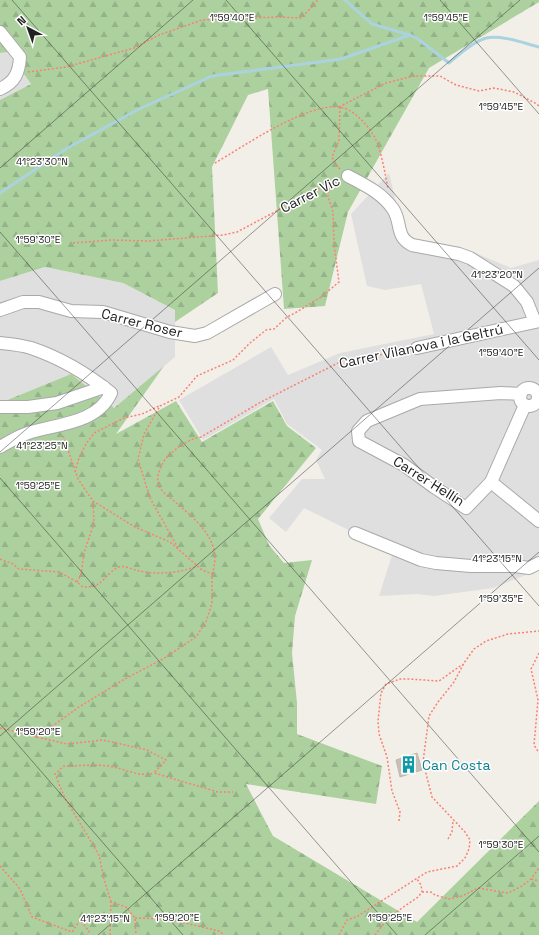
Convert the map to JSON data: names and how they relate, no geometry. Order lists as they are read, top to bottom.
{
  "streets": {
    "street": [
      "Carrer Vic",
      "Carrer Roser",
      "Carrer Vilanova i la Geltrú",
      "Carrer Hellín"
    ]
  },
  "crossings": [
    ["Carrer Vic", "Carrer Vilanova i la Geltrú"]
  ],
  "places": {
    "building": ["Can Costa"]
  },
  "north": "top left",
  "coordinates": [
    "1°59'40\"E",
    "1°59'45\"E",
    "41°23'30\"N",
    "1°59'30\"E",
    "41°23'20\"N",
    "41°23'25\"N",
    "1°59'25\"E",
    "41°23'15\"N",
    "1°59'35\"E",
    "1°59'20\"E"
  ]
}
